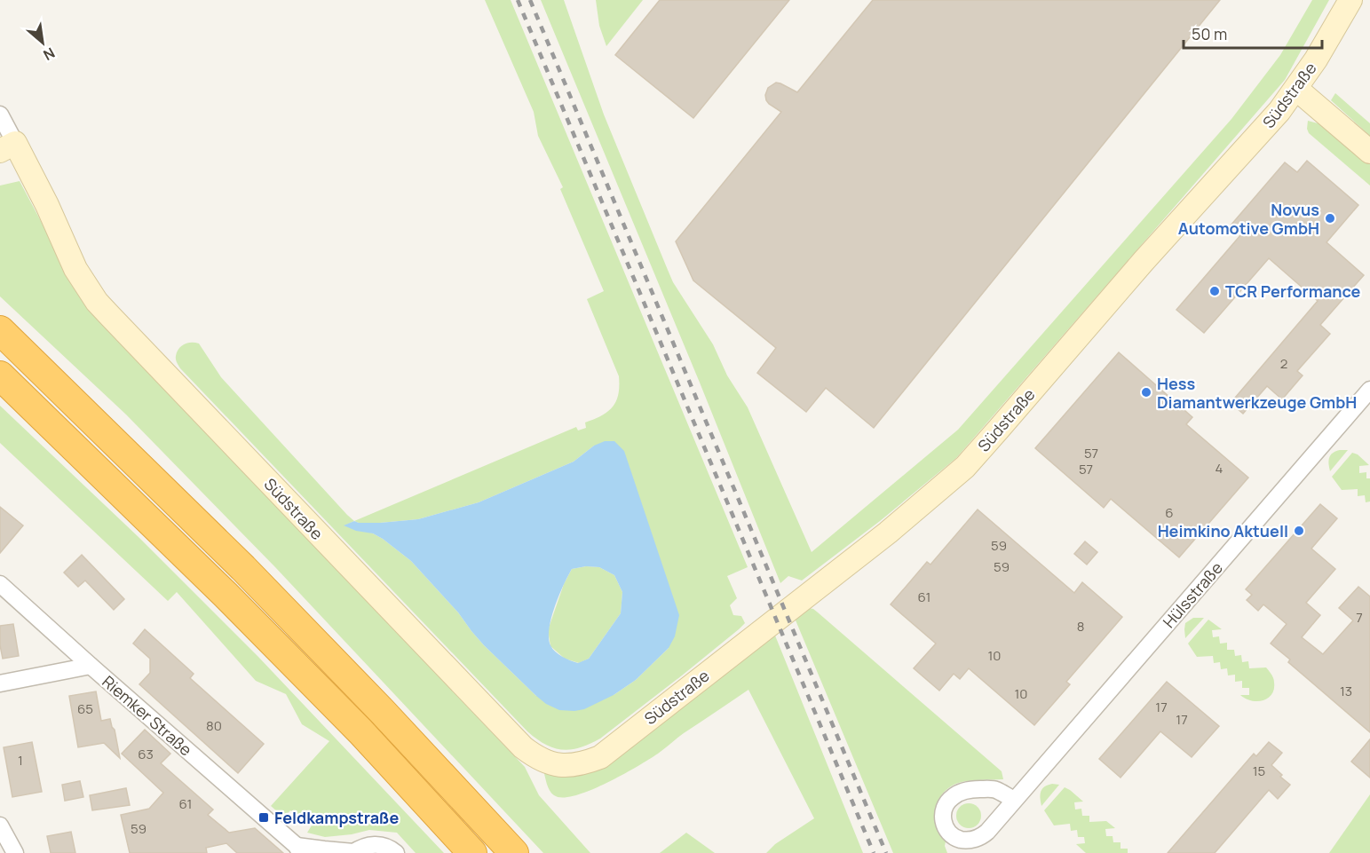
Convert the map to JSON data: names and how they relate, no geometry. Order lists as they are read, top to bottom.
{
  "streets": {
    "street": ["Südstraße", "Hülsstraße", "Riemker Straße"]
  },
  "places": {
    "other": [
      "Novus Automotive GmbH",
      "TCR Performance",
      "Hess Diamantwerkzeuge GmbH",
      "Heimkino Aktuell"
    ],
    "transit": ["Feldkampstraße"]
  },
  "house_numbers": [
    "2",
    "57",
    "4",
    "57",
    "6",
    "59",
    "59",
    "61",
    "7",
    "8",
    "10",
    "13",
    "10",
    "17",
    "65",
    "17",
    "80",
    "63",
    "1",
    "15",
    "61",
    "59"
  ],
  "scale_bar": "50 m",
  "north": "bottom right"
}
